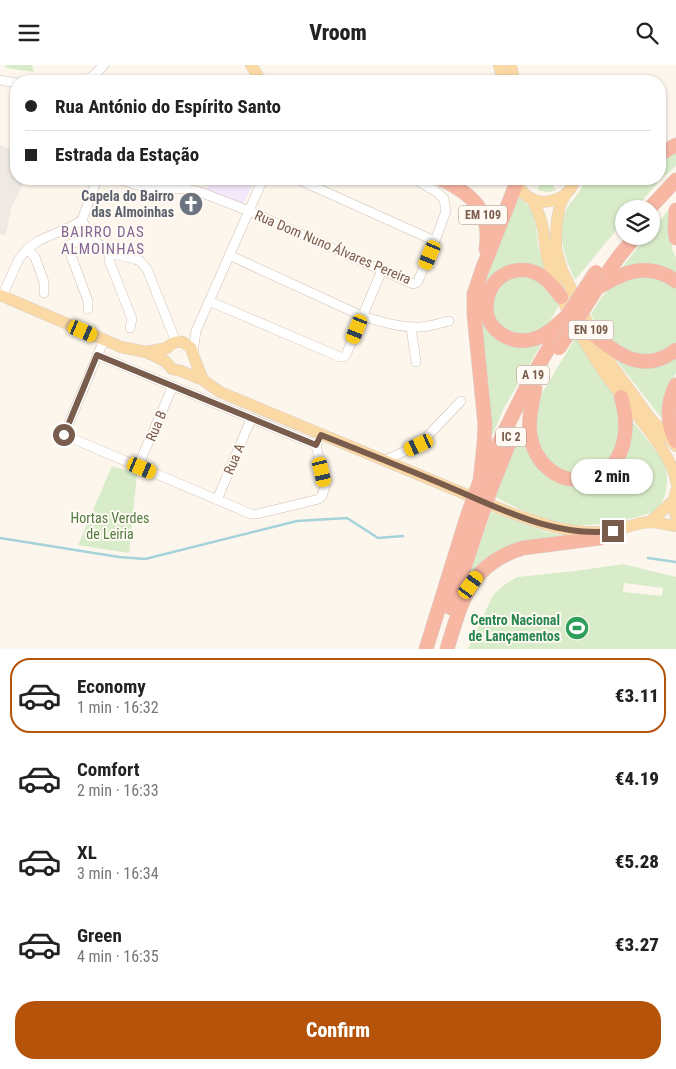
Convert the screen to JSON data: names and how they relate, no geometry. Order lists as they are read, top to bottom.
{
  "streets": {
    "highway": ["EM 109", "A 19", "IC 2"],
    "main road": ["EN 109"],
    "street": ["Rua Dom Nuno Álvares Pereira", "Rua B", "Rua A"]
  },
  "crossings": [
    ["A 19", "IC 2"]
  ],
  "districts": ["BAIRRO DAS ALMOINHAS"],
  "parks": ["Hortas Verdes de Leiria"],
  "places": {
    "church": ["Capela do Bairro das Almoinhas"],
    "sports": ["Centro Nacional de Lançamentos"]
  },
  "page": {
    "header": "Vroom",
    "banner": ["Rua António do Espírito Santo", "Estrada da Estação"],
    "bubble": "2 min",
    "list": [
      {
        "name": "Economy",
        "note": "1 min · 16:32",
        "value": "€3.11"
      },
      {
        "name": "Comfort",
        "note": "2 min · 16:33",
        "value": "€4.19"
      },
      {
        "name": "XL",
        "note": "3 min · 16:34",
        "value": "€5.28"
      },
      {
        "name": "Green",
        "note": "4 min · 16:35",
        "value": "€3.27"
      }
    ],
    "buttons": "Confirm"
  }
}
